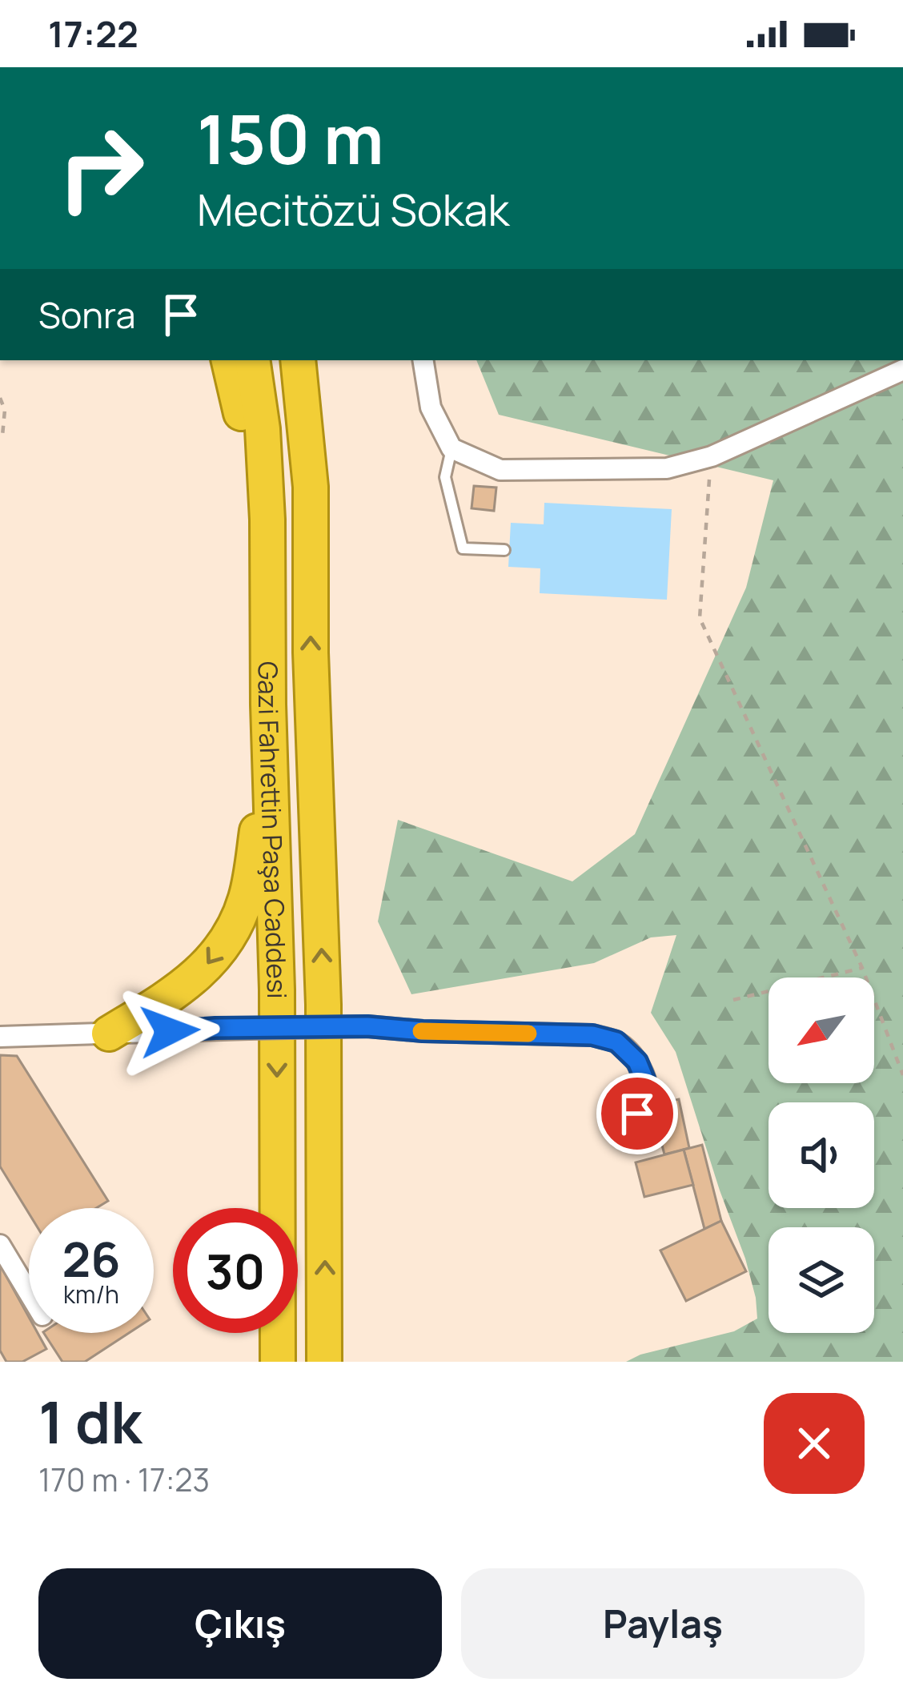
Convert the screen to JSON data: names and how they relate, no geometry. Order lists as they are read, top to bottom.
{
  "streets": {
    "highway": ["Gazi Fahrettin Paşa Caddesi"]
  },
  "north": "bottom left",
  "page": {
    "status": "17:22",
    "turn": ["150 m", "Mecitözü Sokak"],
    "then": "Sonra",
    "speed": "26 km/h",
    "limit": "30",
    "heading": ["1 dk", "170 m · 17:23"],
    "buttons": ["Çıkış", "Paylaş"]
  }
}
